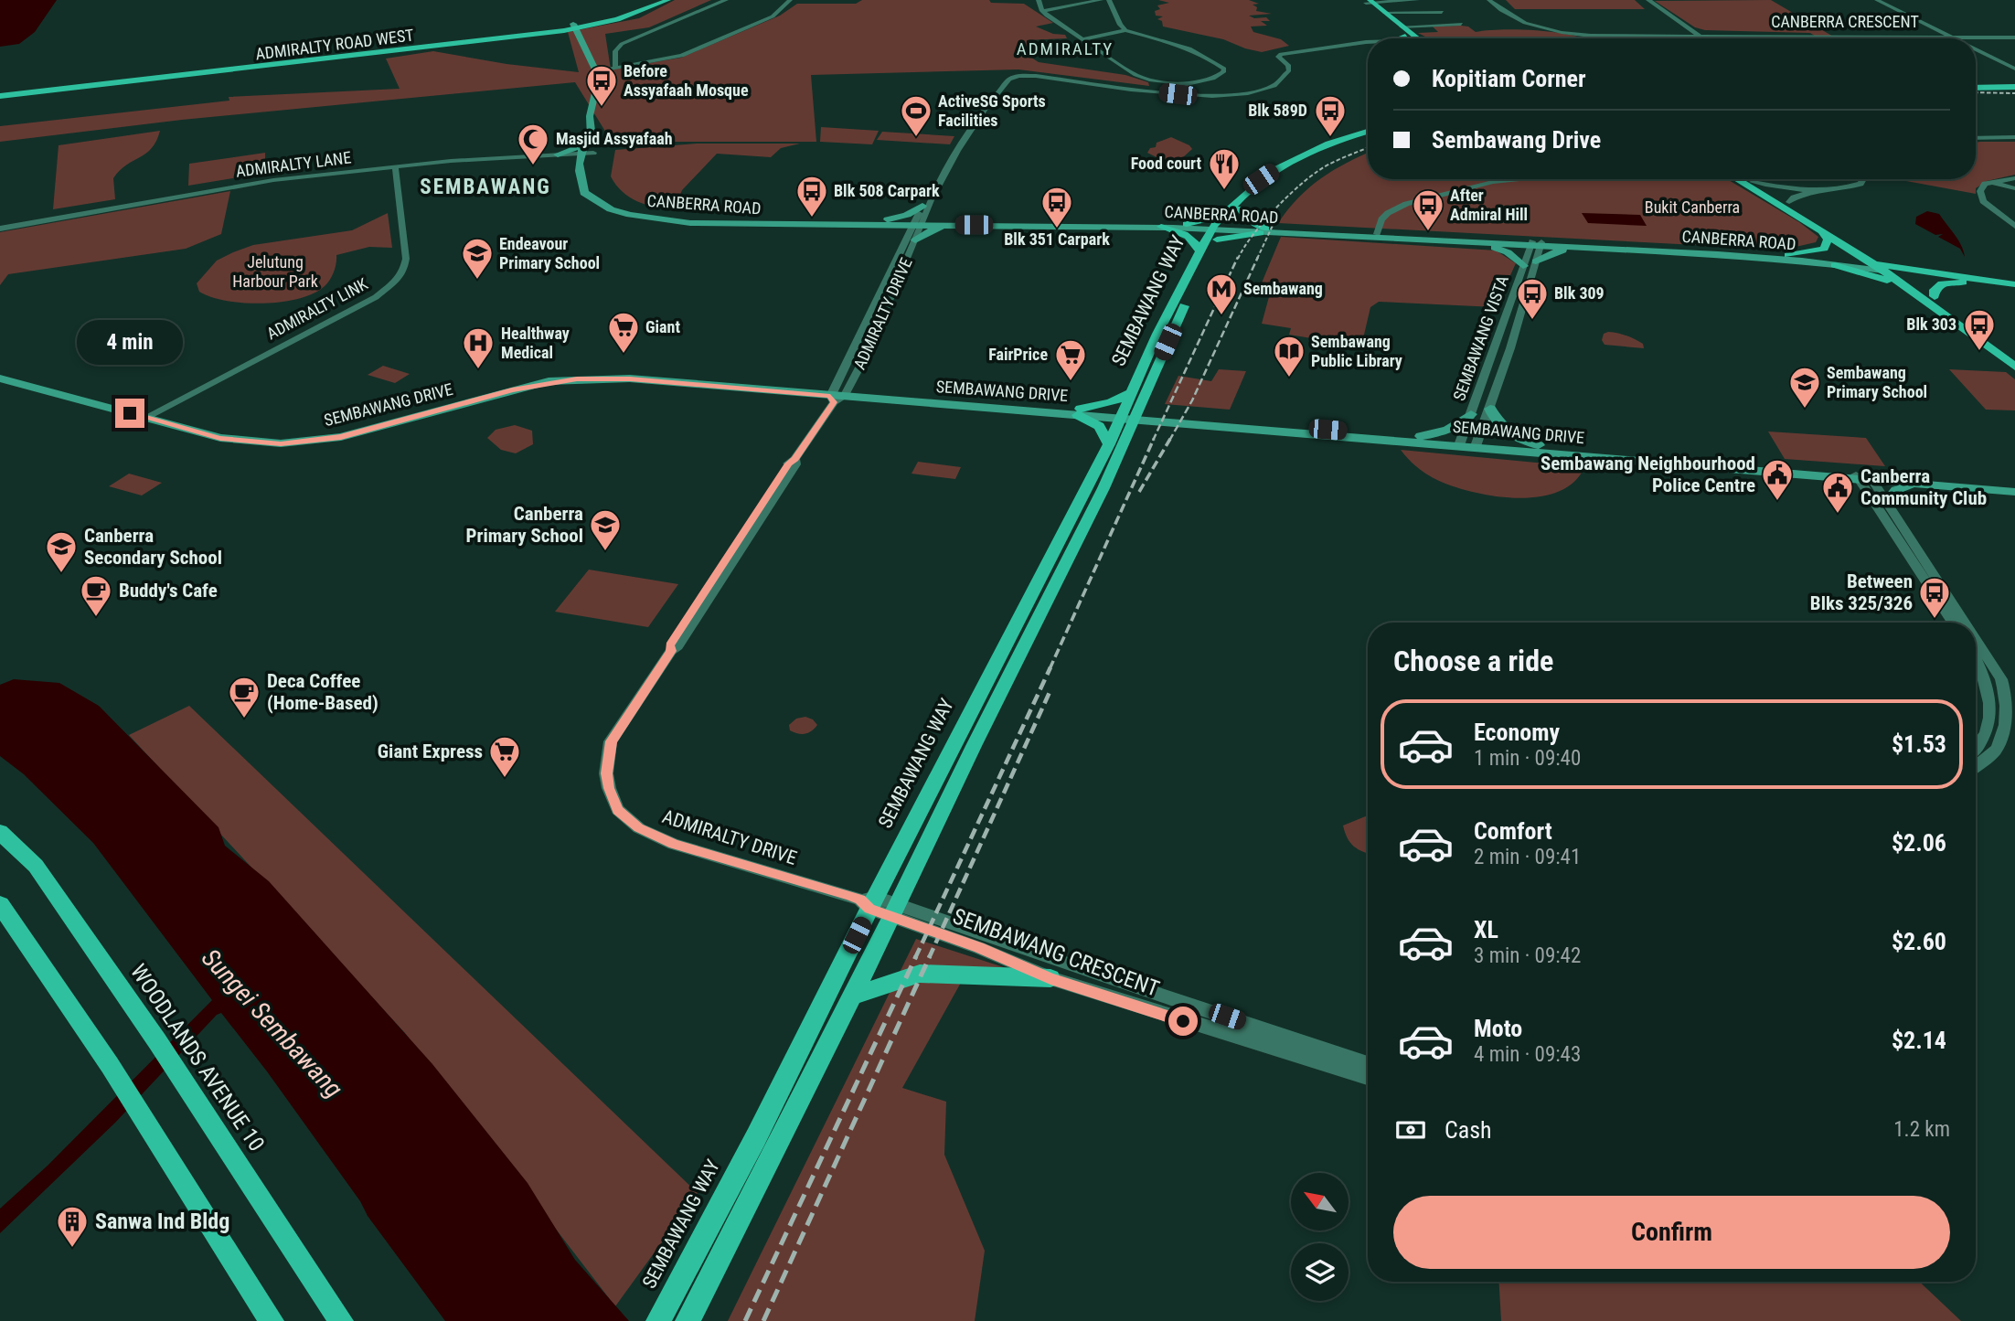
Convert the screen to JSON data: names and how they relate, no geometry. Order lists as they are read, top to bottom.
{
  "streets": {
    "main road": [
      "ADMIRALTY ROAD WEST",
      "CANBERRA ROAD",
      "SEMBAWANG WAY",
      "SEMBAWANG DRIVE",
      "WOODLANDS AVENUE 10"
    ],
    "street": [
      "CANBERRA CRESCENT",
      "ADMIRALTY LANE",
      "ADMIRALTY LINK",
      "ADMIRALTY DRIVE",
      "SEMBAWANG VISTA",
      "SEMBAWANG CRESCENT"
    ]
  },
  "crossings": [
    ["ADMIRALTY ROAD WEST", "CANBERRA ROAD"],
    ["ADMIRALTY LANE", "ADMIRALTY LINK"],
    ["CANBERRA ROAD", "SEMBAWANG WAY"],
    ["CANBERRA ROAD", "ADMIRALTY DRIVE"],
    ["CANBERRA ROAD", "SEMBAWANG VISTA"],
    ["SEMBAWANG WAY", "ADMIRALTY DRIVE"],
    ["SEMBAWANG WAY", "SEMBAWANG DRIVE"],
    ["SEMBAWANG WAY", "SEMBAWANG CRESCENT"],
    ["ADMIRALTY LINK", "SEMBAWANG DRIVE"],
    ["ADMIRALTY DRIVE", "SEMBAWANG DRIVE"],
    ["ADMIRALTY DRIVE", "SEMBAWANG CRESCENT"],
    ["SEMBAWANG VISTA", "SEMBAWANG DRIVE"]
  ],
  "districts": ["ADMIRALTY", "SEMBAWANG"],
  "water": ["Sungei Sembawang"],
  "parks": ["Bukit Canberra", "Jelutung Harbour Park"],
  "places": {
    "bus stop": [
      "Before Assyafaah Mosque",
      "Blk 589D",
      "Blk 508 Carpark",
      "Blk 351 Carpark",
      "After Admiral Hill",
      "Blk 309",
      "Blk 303",
      "Between Blks 325/326"
    ],
    "sports": ["ActiveSG Sports Facilities"],
    "mosque": ["Masjid Assyafaah"],
    "restaurant": ["Food court"],
    "school or university": [
      "Endeavour Primary School",
      "Sembawang Primary School",
      "Canberra Primary School",
      "Canberra Secondary School"
    ],
    "metro station": ["Sembawang"],
    "supermarket": ["Giant", "FairPrice", "Giant Express"],
    "hospital": ["Healthway Medical"],
    "library": ["Sembawang Public Library"],
    "public building": ["Sembawang Neighbourhood Police Centre", "Canberra Community Club"],
    "cafe": ["Buddy's Cafe", "Deca Coffee (Home-Based)"],
    "building": ["Sanwa Ind Bldg"]
  },
  "north": "top left",
  "page": {
    "banner": ["Kopitiam Corner", "Sembawang Drive"],
    "bubble": "4 min",
    "heading": "Choose a ride",
    "list": [
      {
        "name": "Economy",
        "note": "1 min · 09:40",
        "value": "$1.53"
      },
      {
        "name": "Comfort",
        "note": "2 min · 09:41",
        "value": "$2.06"
      },
      {
        "name": "XL",
        "note": "3 min · 09:42",
        "value": "$2.60"
      },
      {
        "name": "Moto",
        "note": "4 min · 09:43",
        "value": "$2.14"
      }
    ],
    "pay": ["Cash", "1.2 km"],
    "buttons": "Confirm"
  }
}
